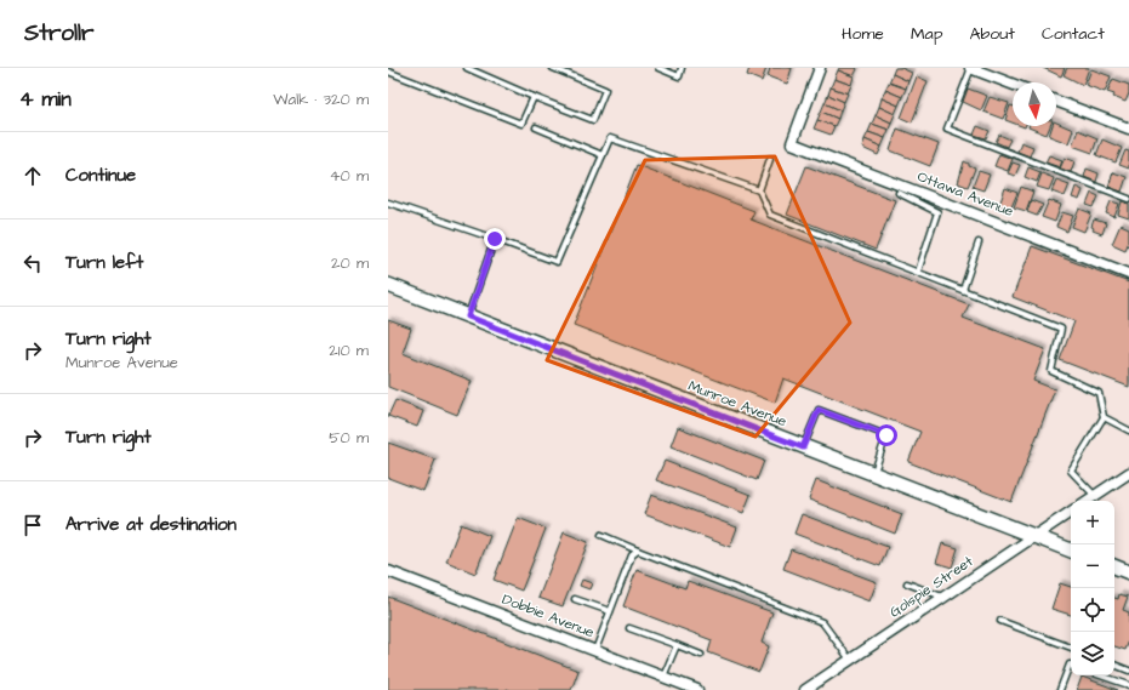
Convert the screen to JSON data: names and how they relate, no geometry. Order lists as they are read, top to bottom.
{
  "streets": {
    "main road": ["Munroe Avenue"],
    "street": ["Ottawa Avenue", "Golspie Street", "Dobbie Avenue"]
  },
  "crossings": [
    ["Munroe Avenue", "Golspie Street"]
  ],
  "north": "bottom",
  "page": {
    "header": "Strollr",
    "nav": [
      "Home",
      "Map",
      "About",
      "Contact"
    ],
    "heading": ["4 min", "Walk · 320 m"],
    "list": [
      ["Continue", "40 m"],
      ["Turn left", "20 m"],
      ["Turn right", "Munroe Avenue", "210 m"],
      ["Turn right", "50 m"],
      "Arrive at destination"
    ],
    "map_buttons": ["+", "−"]
  }
}
